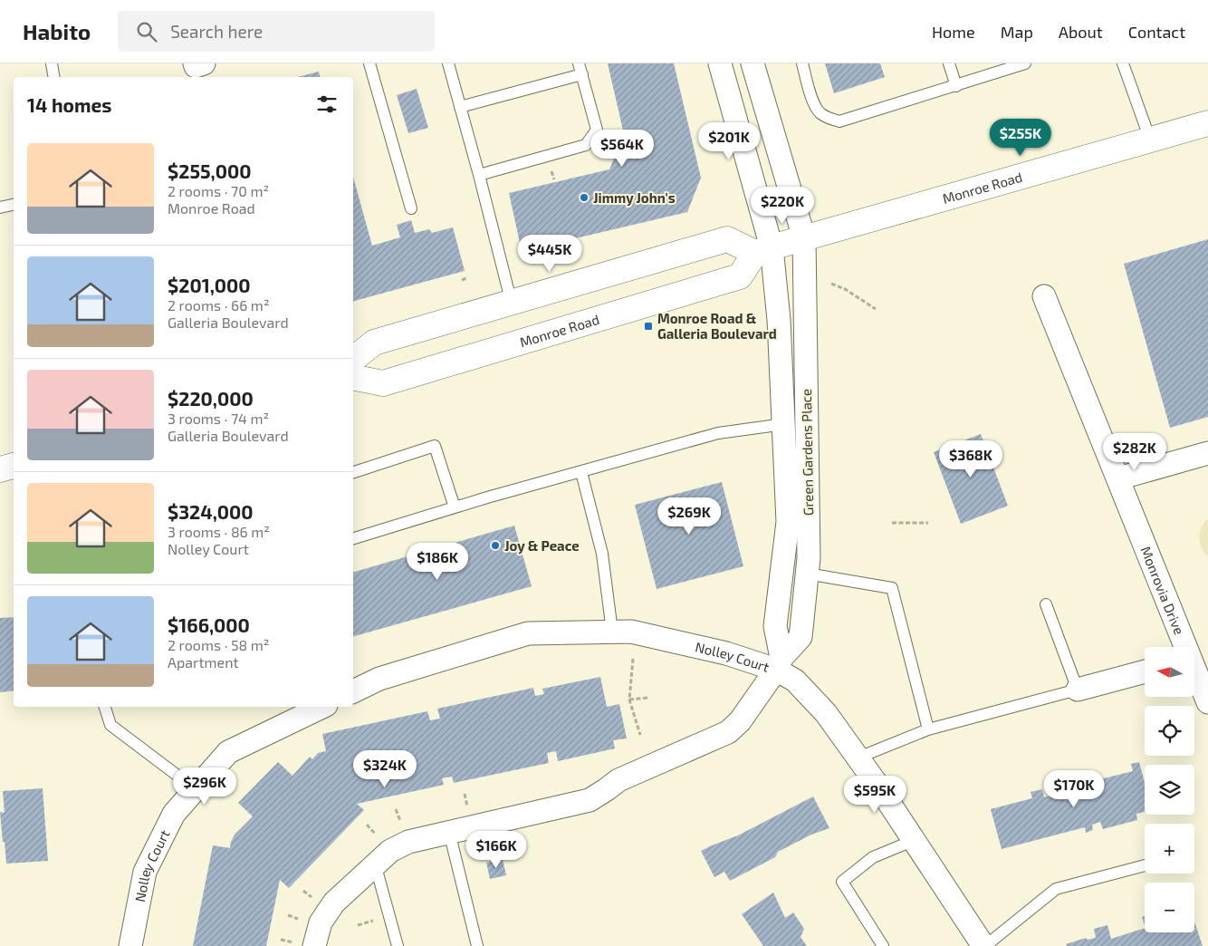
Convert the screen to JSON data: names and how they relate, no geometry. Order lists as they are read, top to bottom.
{
  "streets": {
    "main road": ["Monroe Road"],
    "street": ["Green Gardens Place", "Monrovia Drive", "Nolley Court"]
  },
  "crossings": [
    ["Monroe Road", "Green Gardens Place"],
    ["Green Gardens Place", "Nolley Court"]
  ],
  "places": {
    "other": ["Jimmy John's", "Joy & Peace"],
    "transit": ["Monroe Road & Galleria Boulevard"]
  },
  "north": "left",
  "page": {
    "header": "Habito",
    "search": "Search here",
    "nav": [
      "Home",
      "Map",
      "About",
      "Contact"
    ],
    "heading": "14 homes",
    "price": [
      "$255K",
      "$201K",
      "$564K",
      "$220K",
      "$445K",
      "$282K",
      "$368K",
      "$269K",
      "$186K",
      "$324K",
      "$296K",
      "$170K",
      "$595K",
      "$166K"
    ],
    "list": [
      {
        "name": "$255,000",
        "note": "2 rooms · 70 m² · Monroe Road"
      },
      {
        "name": "$201,000",
        "note": "2 rooms · 66 m² · Galleria Boulevard"
      },
      {
        "name": "$220,000",
        "note": "3 rooms · 74 m² · Galleria Boulevard"
      },
      {
        "name": "$324,000",
        "note": "3 rooms · 86 m² · Nolley Court"
      },
      {
        "name": "$166,000",
        "note": "2 rooms · 58 m² · Apartment"
      }
    ],
    "map_buttons": ["+", "−"]
  }
}
